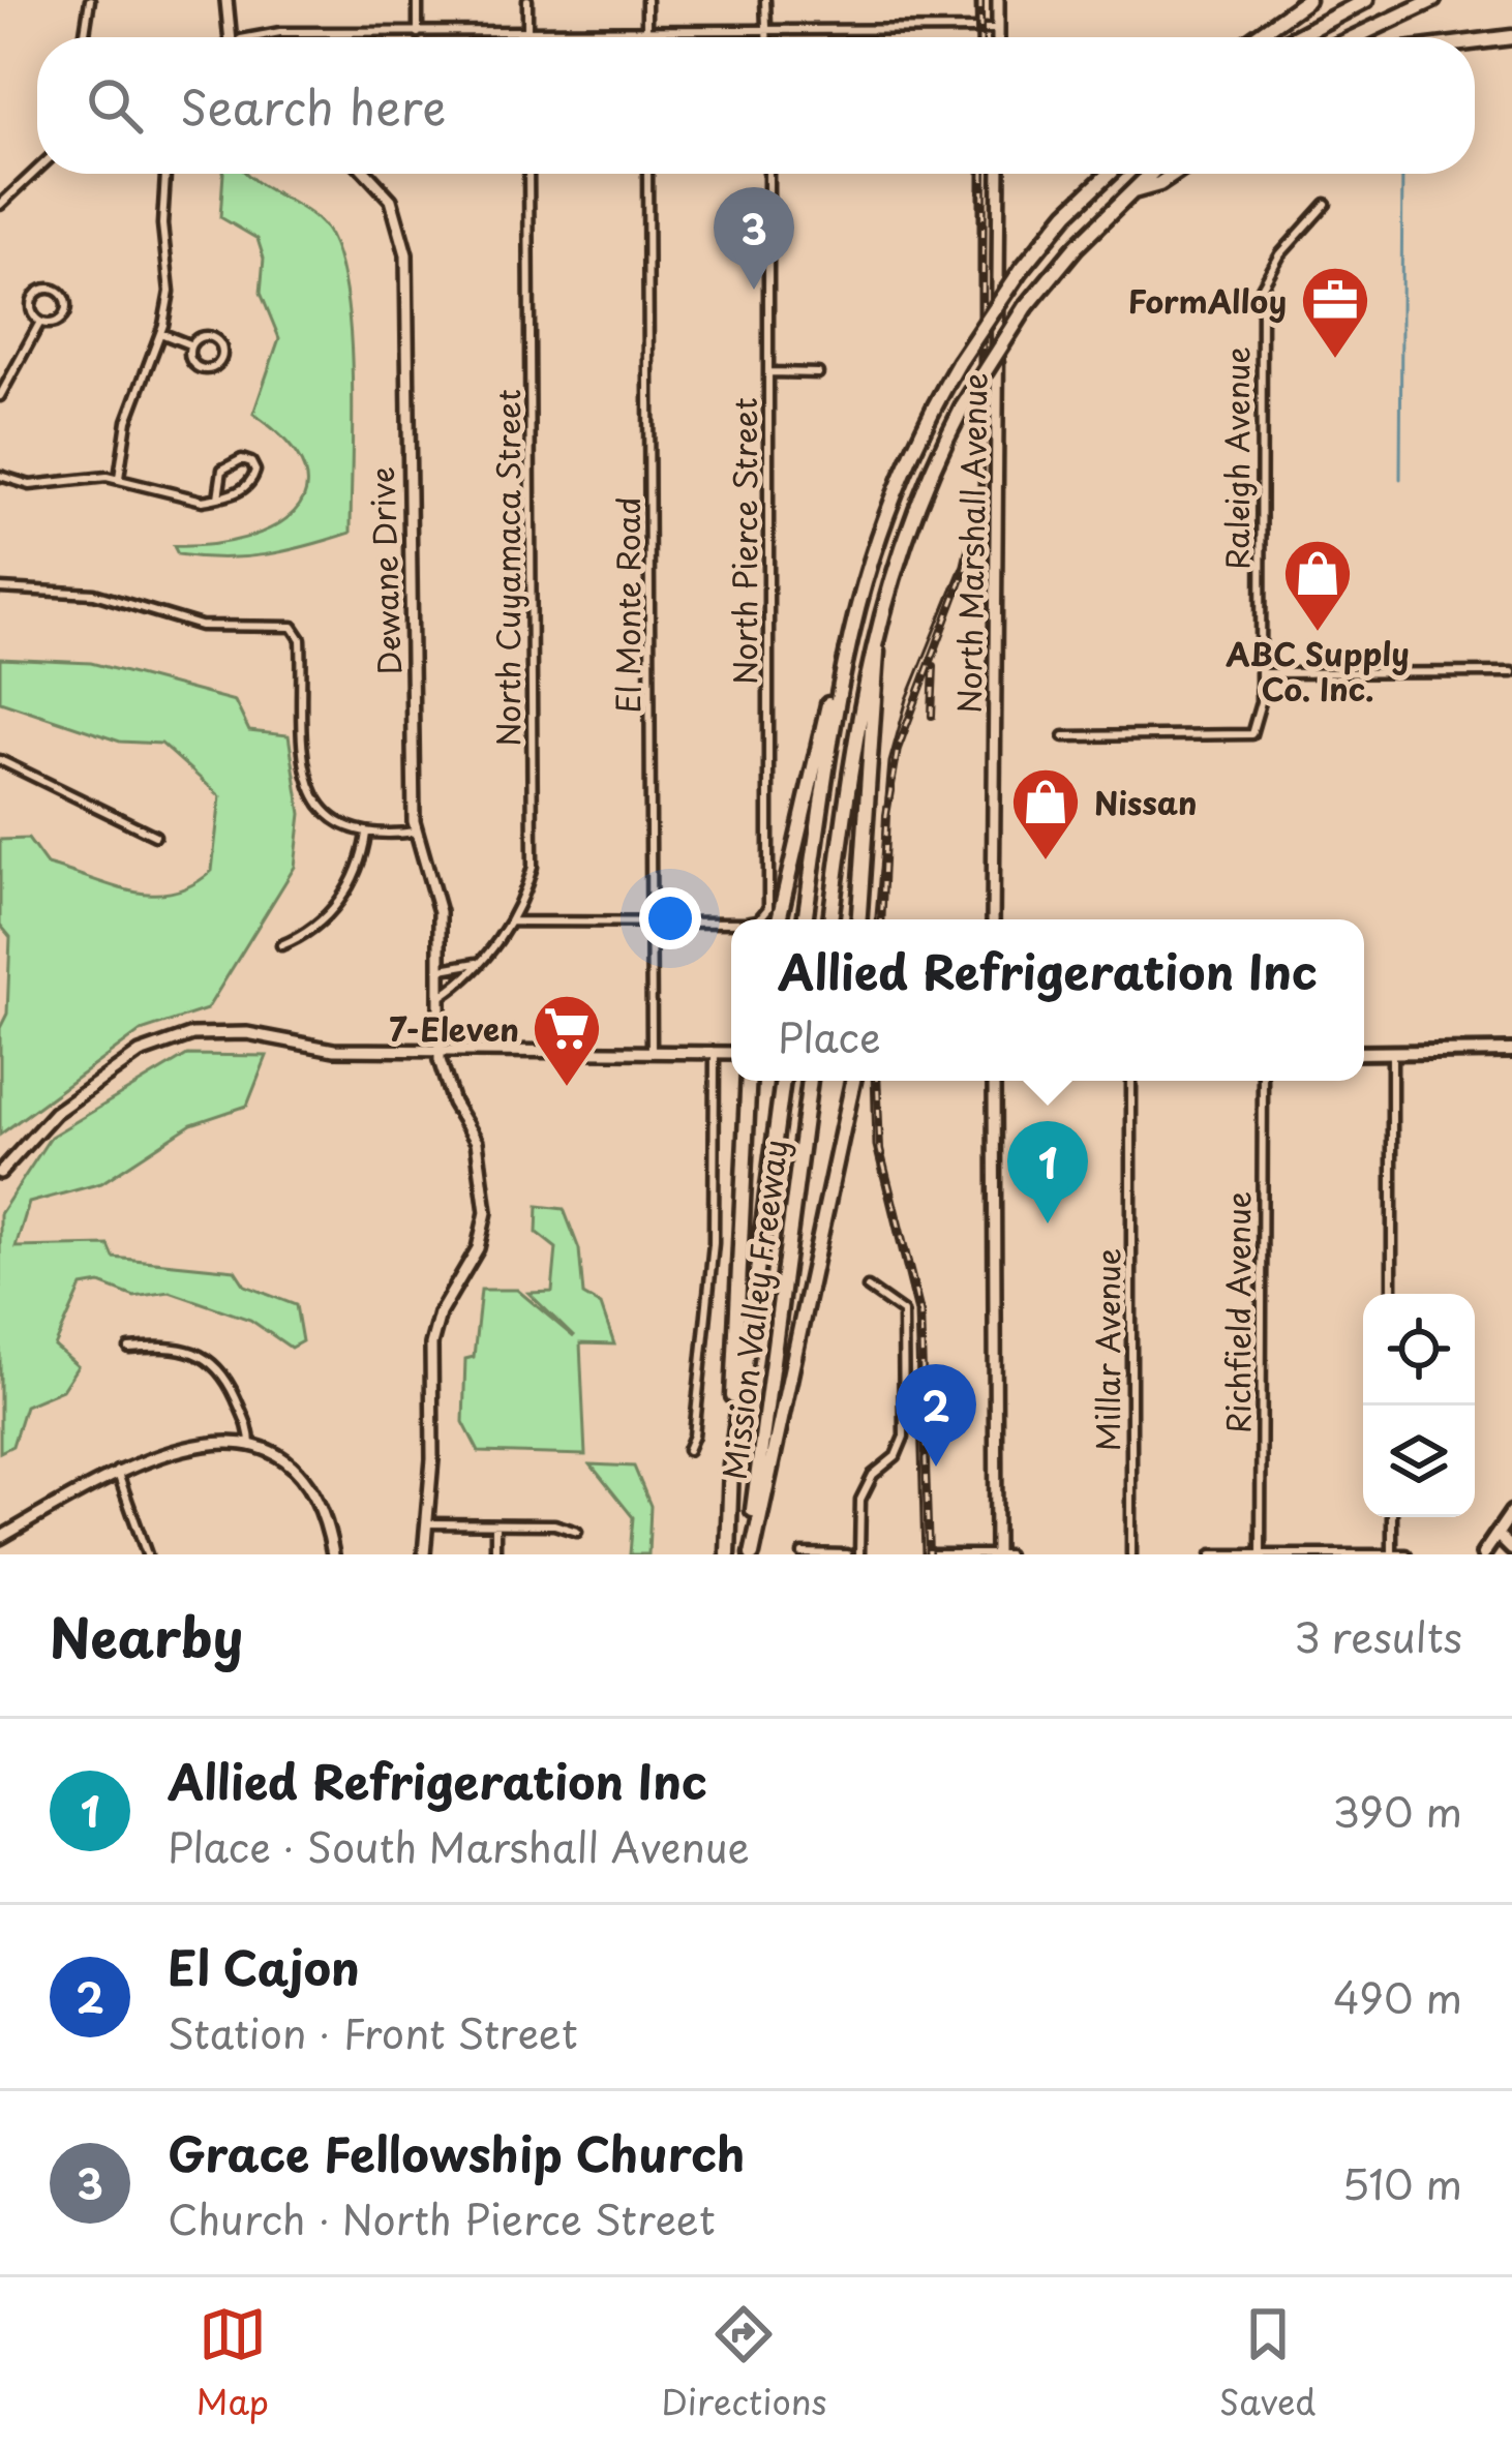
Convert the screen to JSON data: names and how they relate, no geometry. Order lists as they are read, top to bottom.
{
  "streets": {
    "highway": ["Mission Valley Freeway"],
    "main road": ["North Marshall Avenue", "Dewane Drive"],
    "street": [
      "Raleigh Avenue",
      "North Pierce Street",
      "North Cuyamaca Street",
      "El Monte Road",
      "Richfield Avenue",
      "Millar Avenue"
    ]
  },
  "crossings": [
    ["North Pierce Street", "El Monte Road"],
    ["North Cuyamaca Street", "Dewane Drive"]
  ],
  "places": {
    "office": ["FormAlloy"],
    "shop": ["ABC Supply Co. Inc.", "Nissan"],
    "supermarket": ["7-Eleven"]
  },
  "page": {
    "search": "Search here",
    "pins": ["3", "1", "2"],
    "popup": ["Allied Refrigeration Inc", "Place"],
    "heading": ["Nearby", "3 results"],
    "list": [
      {
        "mark": "1",
        "name": "Allied Refrigeration Inc",
        "note": "Place · South Marshall Avenue",
        "value": "390 m"
      },
      {
        "mark": "2",
        "name": "El Cajon",
        "note": "Station · Front Street",
        "value": "490 m"
      },
      {
        "mark": "3",
        "name": "Grace Fellowship Church",
        "note": "Church · North Pierce Street",
        "value": "510 m"
      }
    ],
    "nav": ["Map", "Directions", "Saved"]
  }
}
